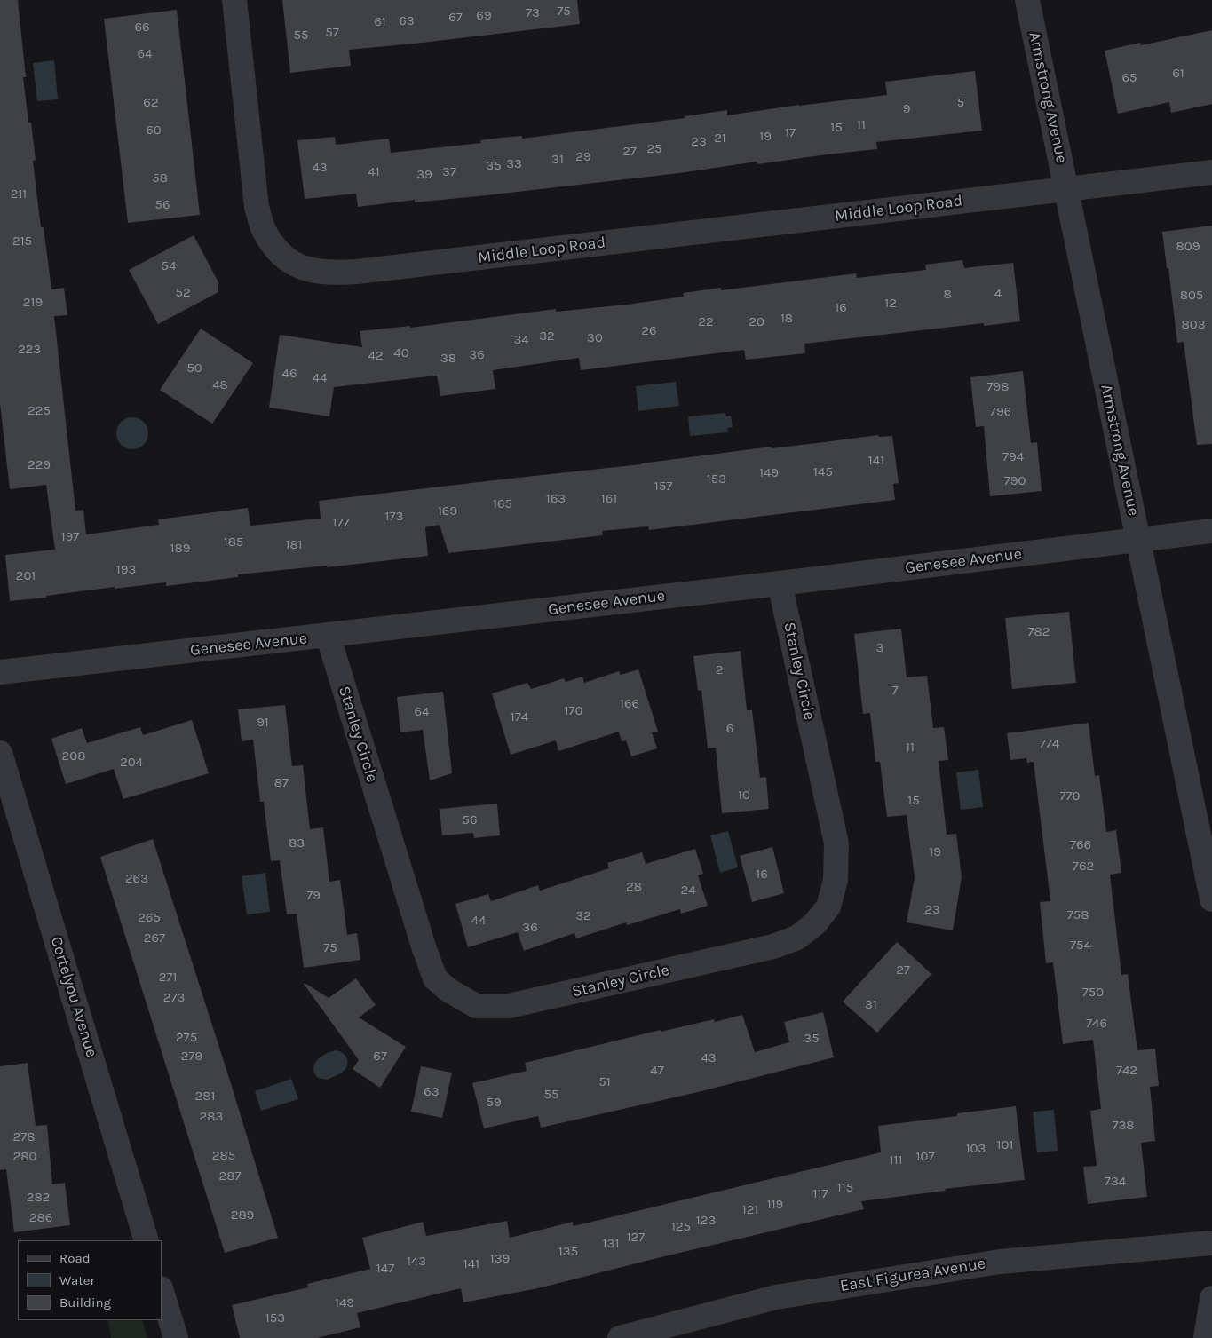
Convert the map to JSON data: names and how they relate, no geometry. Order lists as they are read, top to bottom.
{
  "streets": {
    "street": [
      "Armstrong Avenue",
      "Middle Loop Road",
      "Genesee Avenue",
      "Stanley Circle",
      "Cortelyou Avenue",
      "East Figurea Avenue"
    ]
  },
  "crossings": [
    ["Armstrong Avenue", "Middle Loop Road"],
    ["Armstrong Avenue", "Genesee Avenue"],
    ["Genesee Avenue", "Stanley Circle"]
  ],
  "house_numbers": [
    "75",
    "73",
    "69",
    "67",
    "63",
    "61",
    "66",
    "57",
    "55",
    "64",
    "61",
    "65",
    "62",
    "5",
    "9",
    "11",
    "15",
    "60",
    "17",
    "19",
    "21",
    "23",
    "25",
    "27",
    "29",
    "31",
    "33",
    "35",
    "43",
    "41",
    "37",
    "39",
    "58",
    "211",
    "56",
    "215",
    "809",
    "54",
    "52",
    "4",
    "8",
    "805",
    "219",
    "12",
    "16",
    "18",
    "22",
    "20",
    "803",
    "26",
    "32",
    "30",
    "34",
    "223",
    "40",
    "36",
    "42",
    "38",
    "50",
    "46",
    "44",
    "48",
    "798",
    "225",
    "796",
    "794",
    "141",
    "229",
    "145",
    "149",
    "153",
    "790",
    "157",
    "163",
    "161",
    "165",
    "169",
    "173",
    "177",
    "197",
    "185",
    "181",
    "189",
    "193",
    "201",
    "782",
    "3",
    "2",
    "7",
    "166",
    "170",
    "64",
    "174",
    "91",
    "6",
    "774",
    "11",
    "208",
    "204",
    "87",
    "10",
    "770",
    "15",
    "56",
    "83",
    "766",
    "19",
    "762",
    "16",
    "263",
    "28",
    "24",
    "79",
    "23",
    "758",
    "32",
    "265",
    "44",
    "36",
    "267",
    "754",
    "75",
    "27",
    "271",
    "750",
    "273",
    "31",
    "746",
    "275",
    "35",
    "279",
    "67",
    "43",
    "47",
    "742",
    "51",
    "63",
    "55",
    "281",
    "59",
    "283",
    "738",
    "278",
    "101",
    "103",
    "285",
    "280",
    "107",
    "111",
    "287",
    "734",
    "115",
    "117",
    "282",
    "119",
    "121",
    "289",
    "286",
    "123",
    "125",
    "127",
    "131",
    "135",
    "139",
    "143",
    "141",
    "147",
    "149",
    "153"
  ],
  "legend": ["Road", "Water", "Building"]
}
